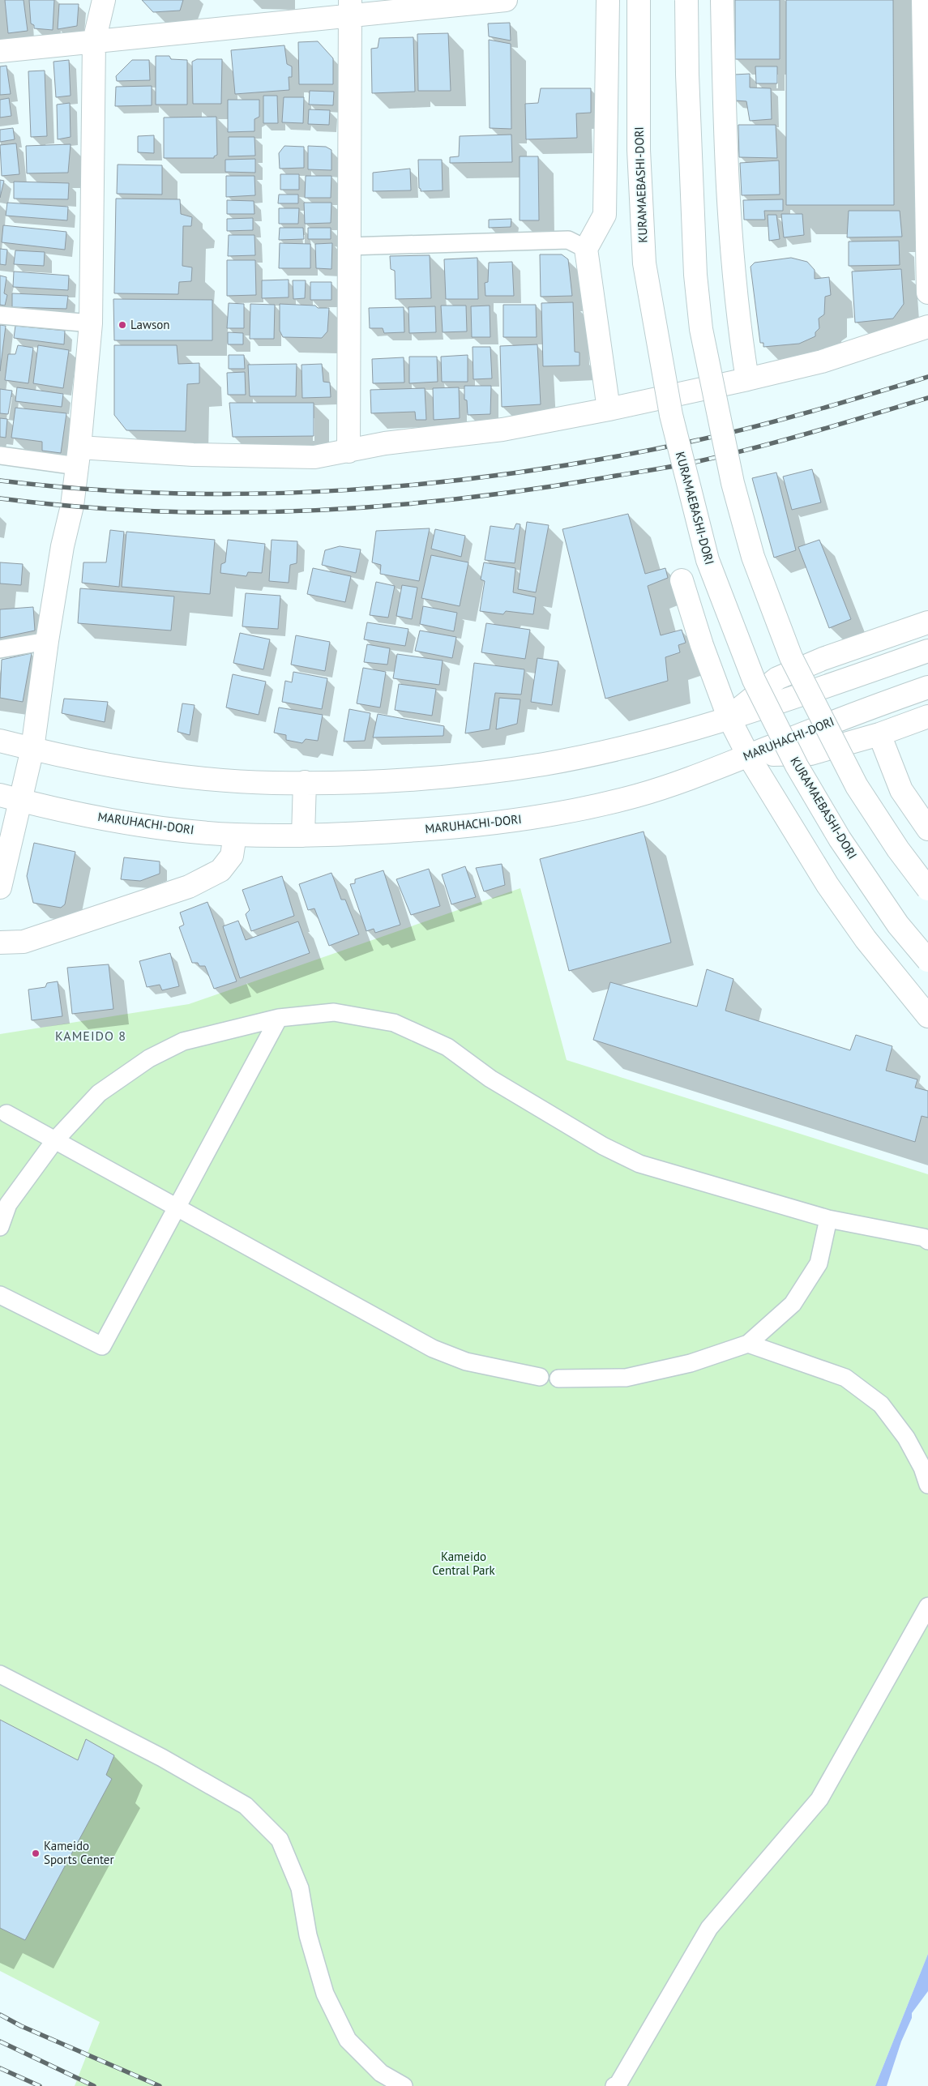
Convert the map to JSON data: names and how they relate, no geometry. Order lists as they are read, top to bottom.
{
  "streets": {
    "street": ["KURAMAEBASHI-DORI", "MARUHACHI-DORI"]
  },
  "districts": ["KAMEIDO 8"],
  "parks": ["Kameido Central Park"],
  "places": ["Lawson", "Kameido Sports Center"]
}
